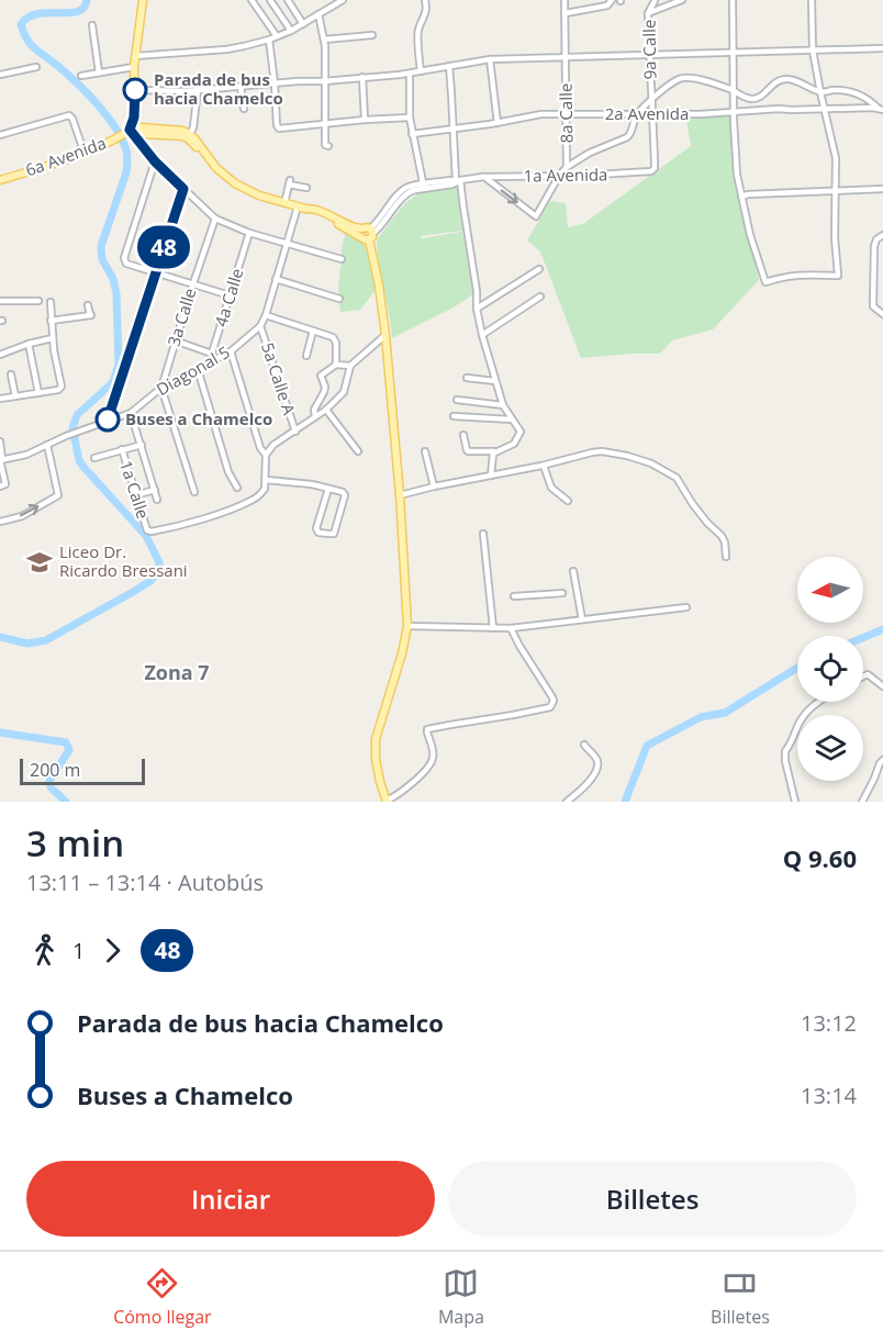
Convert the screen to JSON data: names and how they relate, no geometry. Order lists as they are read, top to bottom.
{
  "streets": {
    "main road": ["6a Avenida"],
    "street": [
      "9a Calle",
      "8a Calle",
      "2a Avenida",
      "1a Avenida",
      "4a Calle",
      "3a Calle",
      "Diagonal 5",
      "5a Calle A",
      "1a Calle"
    ]
  },
  "crossings": [
    ["9a Calle", "2a Avenida"],
    ["9a Calle", "1a Avenida"],
    ["8a Calle", "2a Avenida"],
    ["8a Calle", "1a Avenida"],
    ["4a Calle", "Diagonal 5"],
    ["3a Calle", "Diagonal 5"],
    ["Diagonal 5", "5a Calle A"]
  ],
  "districts": ["Zona 7"],
  "places": {
    "other": ["Parada de bus hacia Chamelco", "Buses a Chamelco"],
    "school or university": ["Liceo Dr. Ricardo Bressani"]
  },
  "lines": ["bus line 48"],
  "scale_bar": "200 m",
  "north": "left",
  "page": {
    "on_map": "48",
    "scale": "200 m",
    "heading": ["3 min", "13:11 – 13:14 · Autobús", "Q 9.60"],
    "legs": ["1", "48"],
    "list": [
      {
        "name": "Parada de bus hacia Chamelco",
        "value": "13:12"
      },
      {
        "name": "Buses a Chamelco",
        "value": "13:14"
      }
    ],
    "buttons": ["Iniciar", "Billetes"],
    "tabs": ["Cómo llegar", "Mapa", "Billetes"]
  }
}
